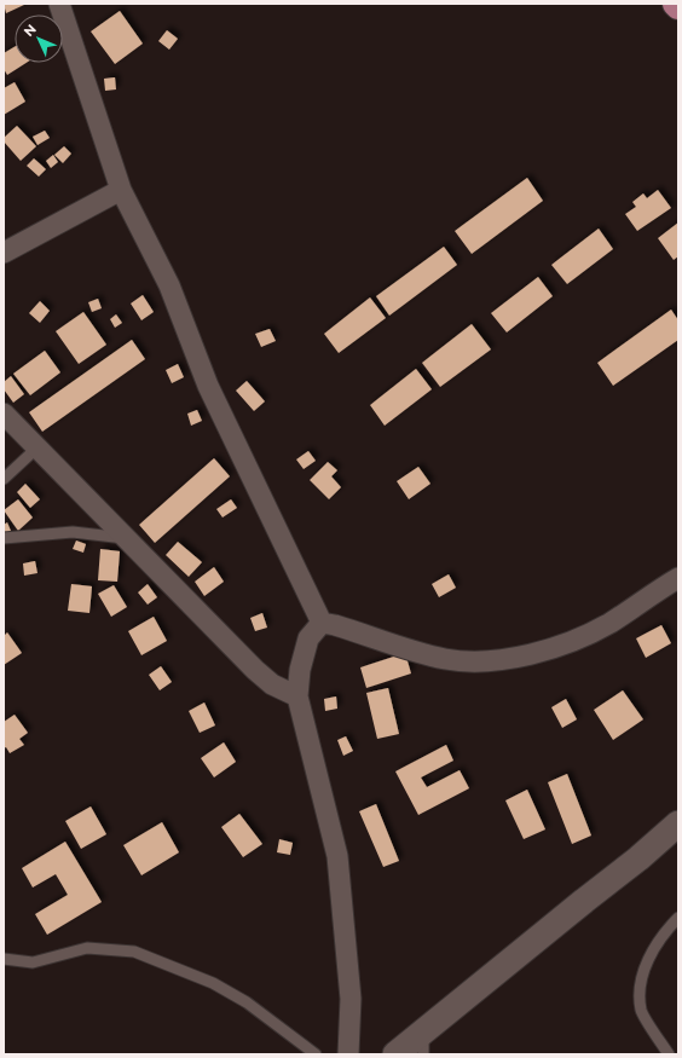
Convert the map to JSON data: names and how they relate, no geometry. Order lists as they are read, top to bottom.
{
  "north": "top left"
}
